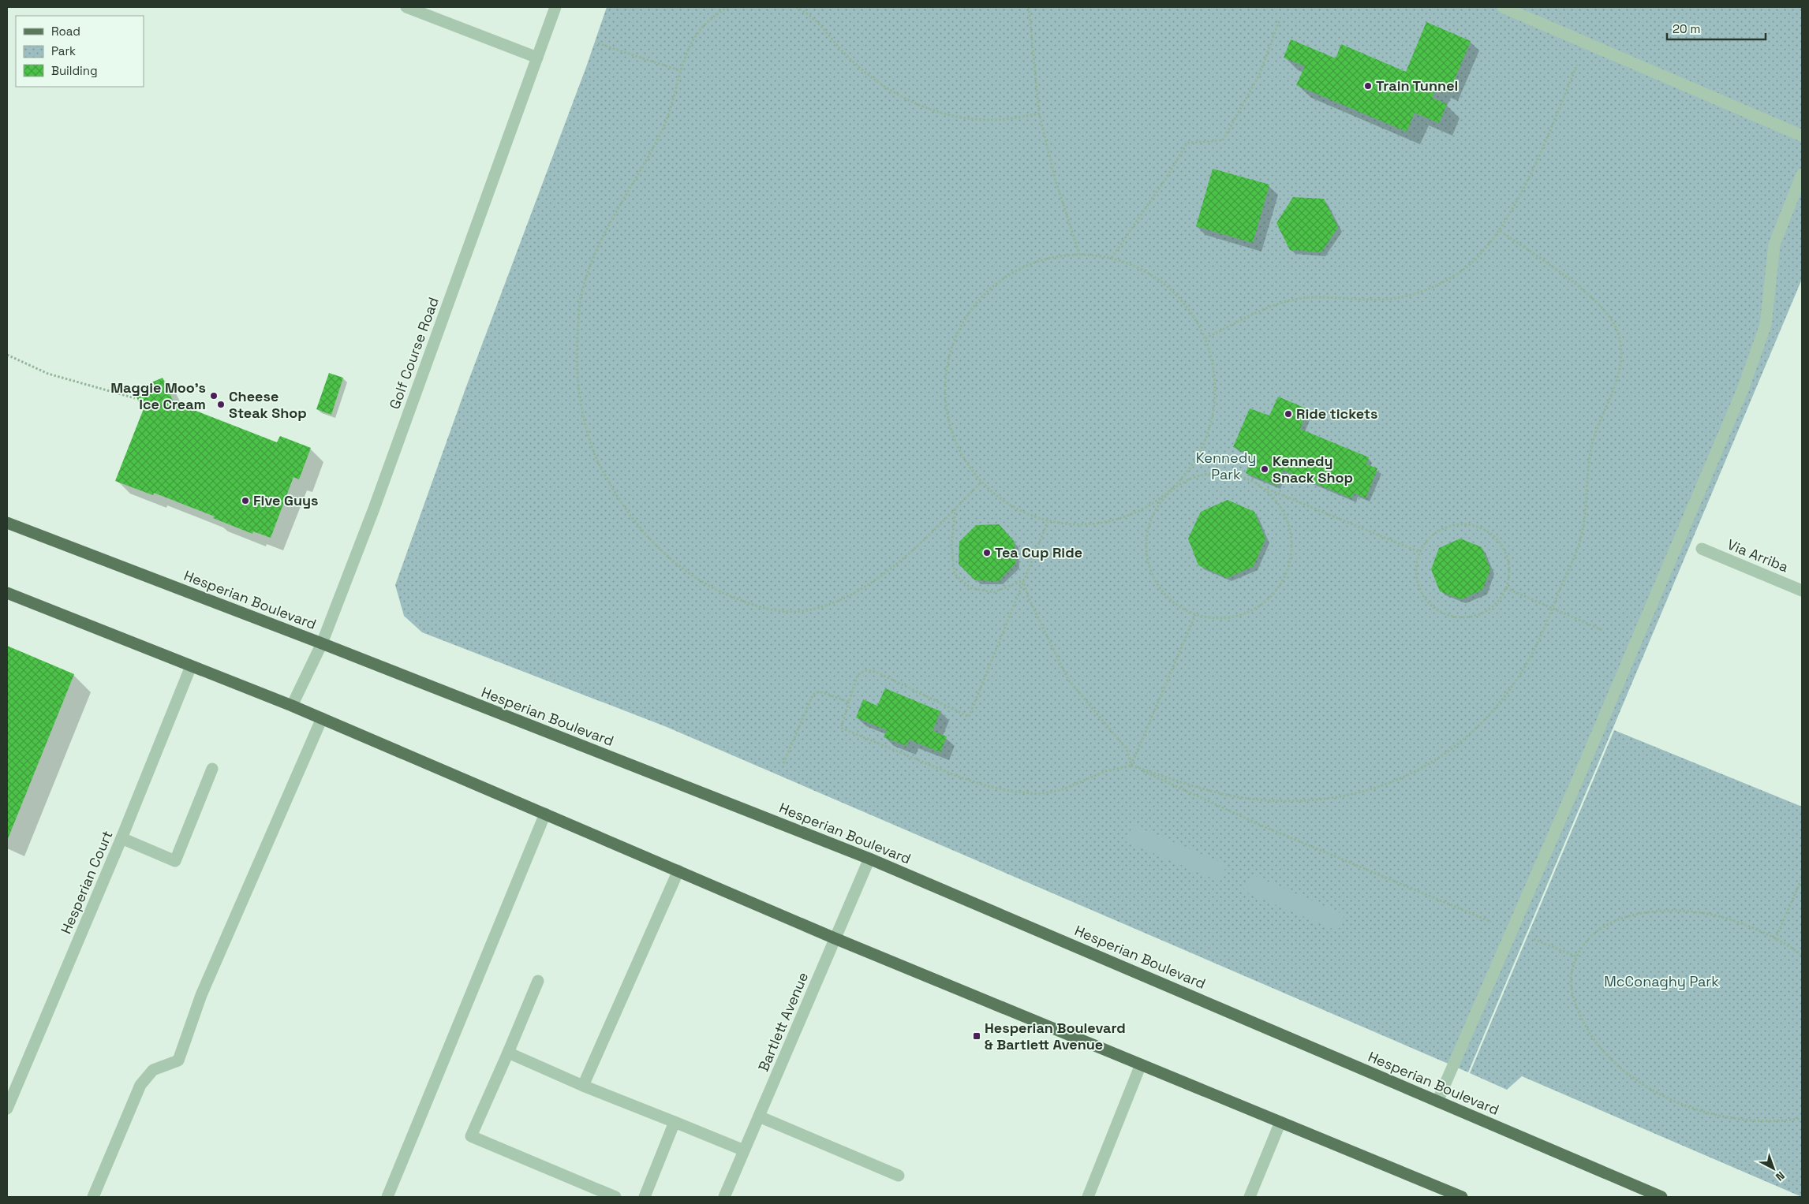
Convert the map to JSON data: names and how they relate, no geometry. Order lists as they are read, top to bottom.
{
  "streets": {
    "main road": ["Hesperian Boulevard"],
    "street": [
      "Golf Course Road",
      "Via Arriba",
      "Hesperian Court",
      "Bartlett Avenue"
    ]
  },
  "crossings": [
    ["Golf Course Road", "Hesperian Boulevard"],
    ["Hesperian Boulevard", "Bartlett Avenue"]
  ],
  "parks": ["Kennedy Park", "McConaghy Park"],
  "places": {
    "other": [
      "Train Tunnel",
      "Maggie Moo's Ice Cream",
      "Cheese Steak Shop",
      "Ride tickets",
      "Kennedy Snack Shop",
      "Five Guys",
      "Tea Cup Ride"
    ],
    "transit": ["Hesperian Boulevard & Bartlett Avenue"]
  },
  "legend": ["Road", "Park", "Building"],
  "scale_bar": "20 m",
  "north": "bottom right"
}
